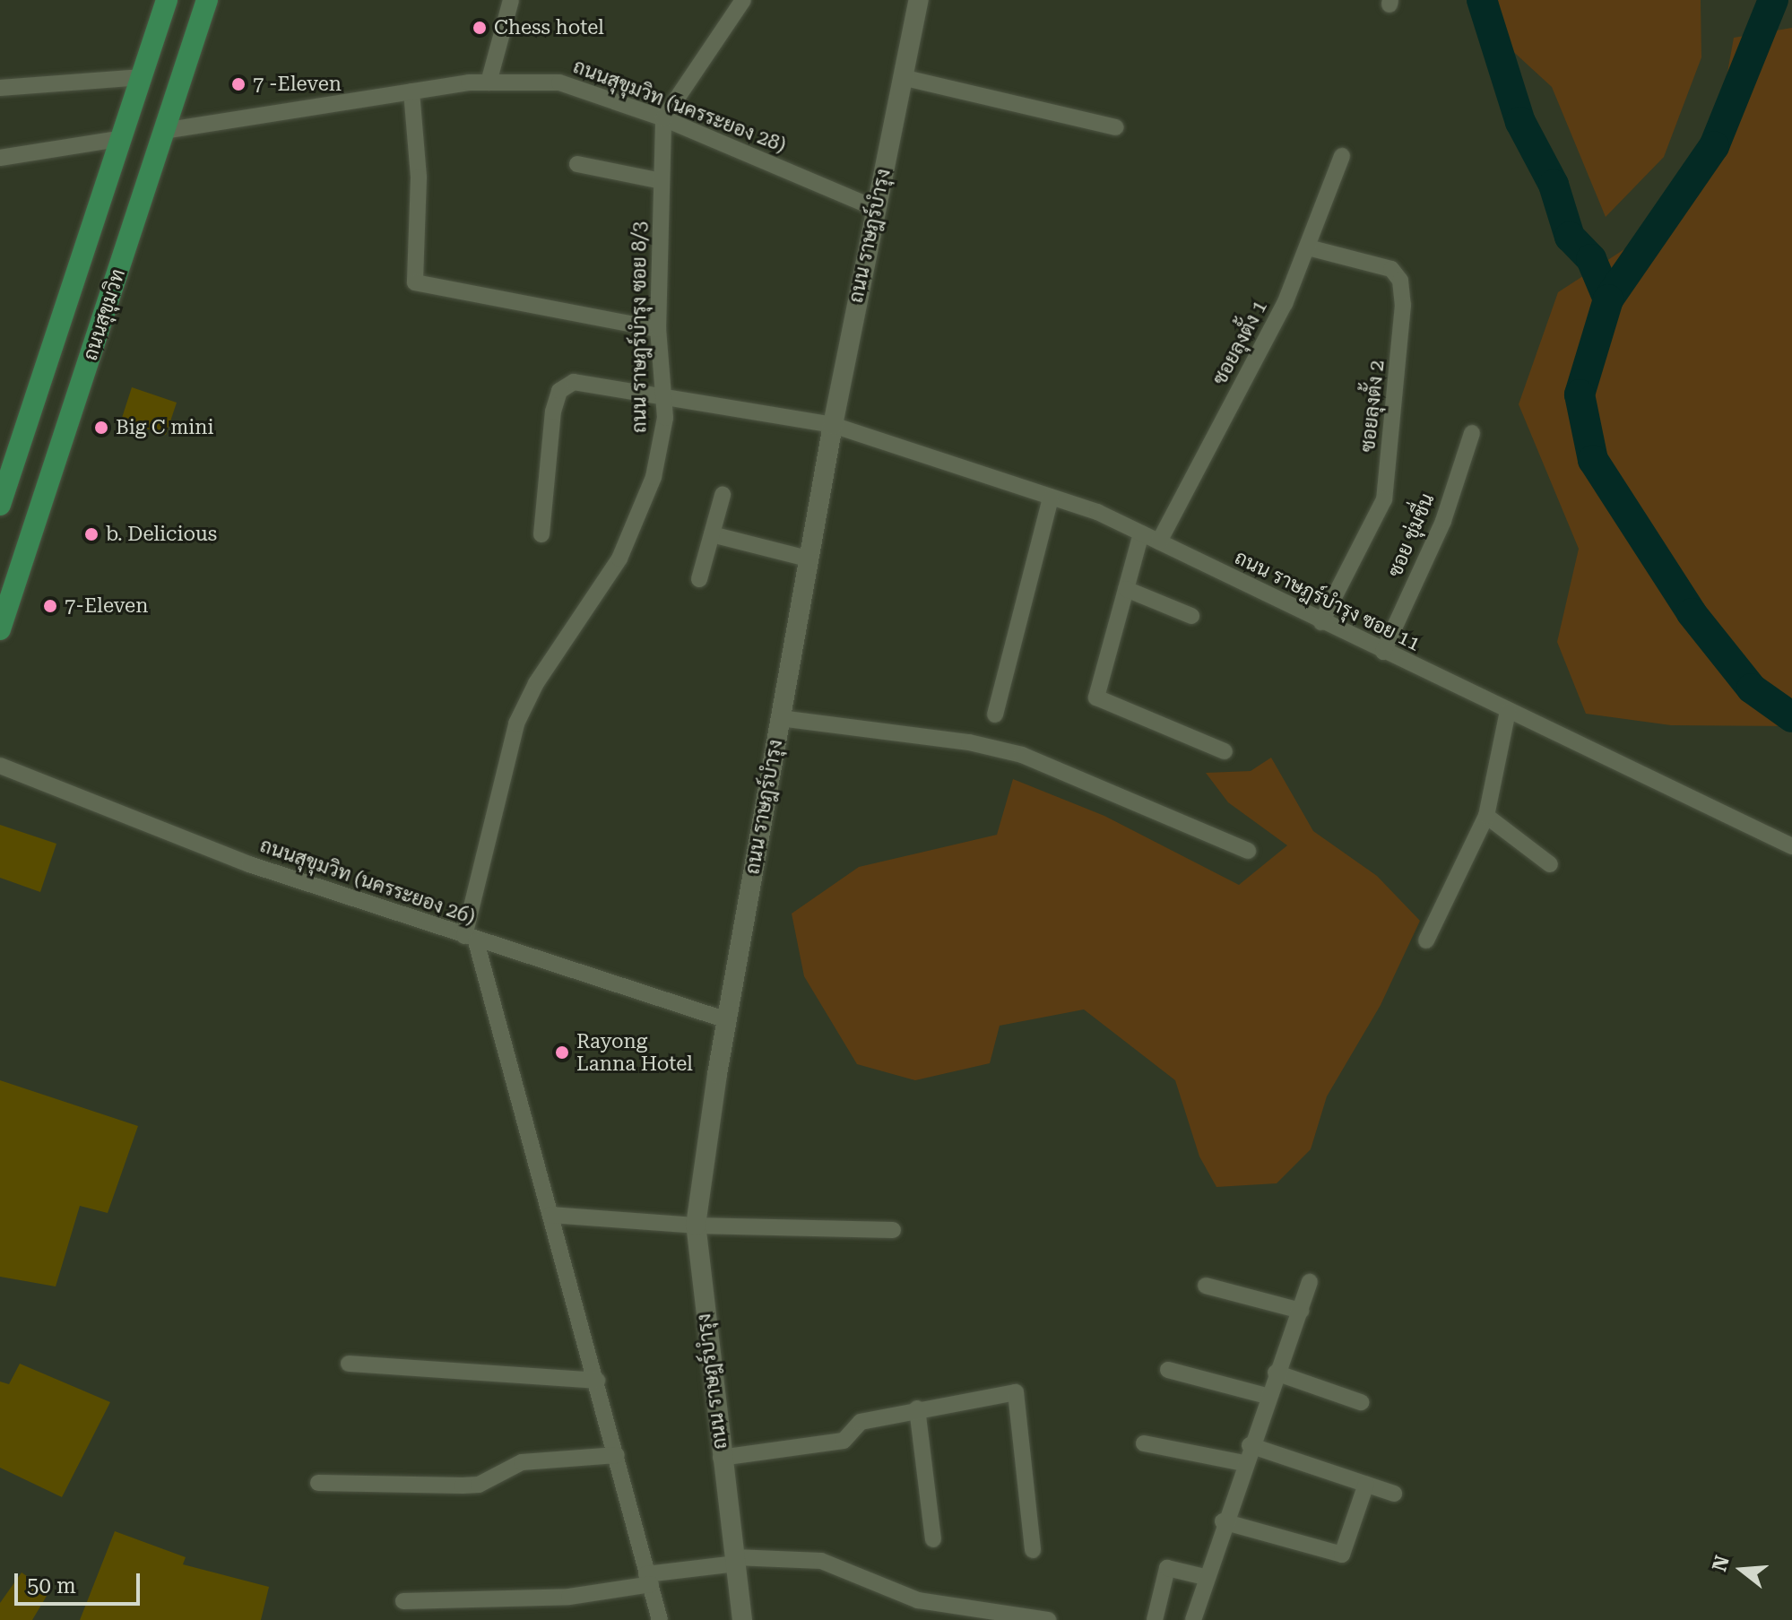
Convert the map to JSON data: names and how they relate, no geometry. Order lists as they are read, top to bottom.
{
  "streets": {
    "main road": ["ถนนสุขุมวิท"],
    "street": [
      "ถนนสุขุมวิท (นครระยอง 28)",
      "ถนน ราษฎร์บำรุง",
      "ถนน ราษฎร์บำรุง ซอย 8/3",
      "ซอยลุงตั้ง 1",
      "ซอยลุงตั้ง 2",
      "ซอย ชุ่มชื่น",
      "ถนน ราษฎร์บำรุง ซอย 11",
      "ถนนสุขุมวิท (นครระยอง 26)"
    ]
  },
  "crossings": [
    ["ถนนสุขุมวิท (นครระยอง 28)", "ถนน ราษฎร์บำรุง"],
    ["ถนนสุขุมวิท (นครระยอง 28)", "ถนนสุขุมวิท"],
    ["ถนนสุขุมวิท (นครระยอง 28)", "ถนน ราษฎร์บำรุง ซอย 8/3"],
    ["ถนน ราษฎร์บำรุง", "ถนน ราษฎร์บำรุง ซอย 11"],
    ["ถนน ราษฎร์บำรุง", "ถนนสุขุมวิท (นครระยอง 26)"],
    ["ถนน ราษฎร์บำรุง ซอย 8/3", "ถนน ราษฎร์บำรุง ซอย 11"],
    ["ถนน ราษฎร์บำรุง ซอย 8/3", "ถนนสุขุมวิท (นครระยอง 26)"],
    ["ซอยลุงตั้ง 1", "ซอยลุงตั้ง 2"],
    ["ซอยลุงตั้ง 1", "ถนน ราษฎร์บำรุง ซอย 11"],
    ["ซอยลุงตั้ง 2", "ถนน ราษฎร์บำรุง ซอย 11"],
    ["ซอย ชุ่มชื่น", "ถนน ราษฎร์บำรุง ซอย 11"]
  ],
  "places": [
    "Chess hotel",
    "7 -Eleven",
    "Big C mini",
    "b. Delicious",
    "7-Eleven",
    "Rayong Lanna Hotel"
  ],
  "scale_bar": "50 m",
  "north": "left"
}
